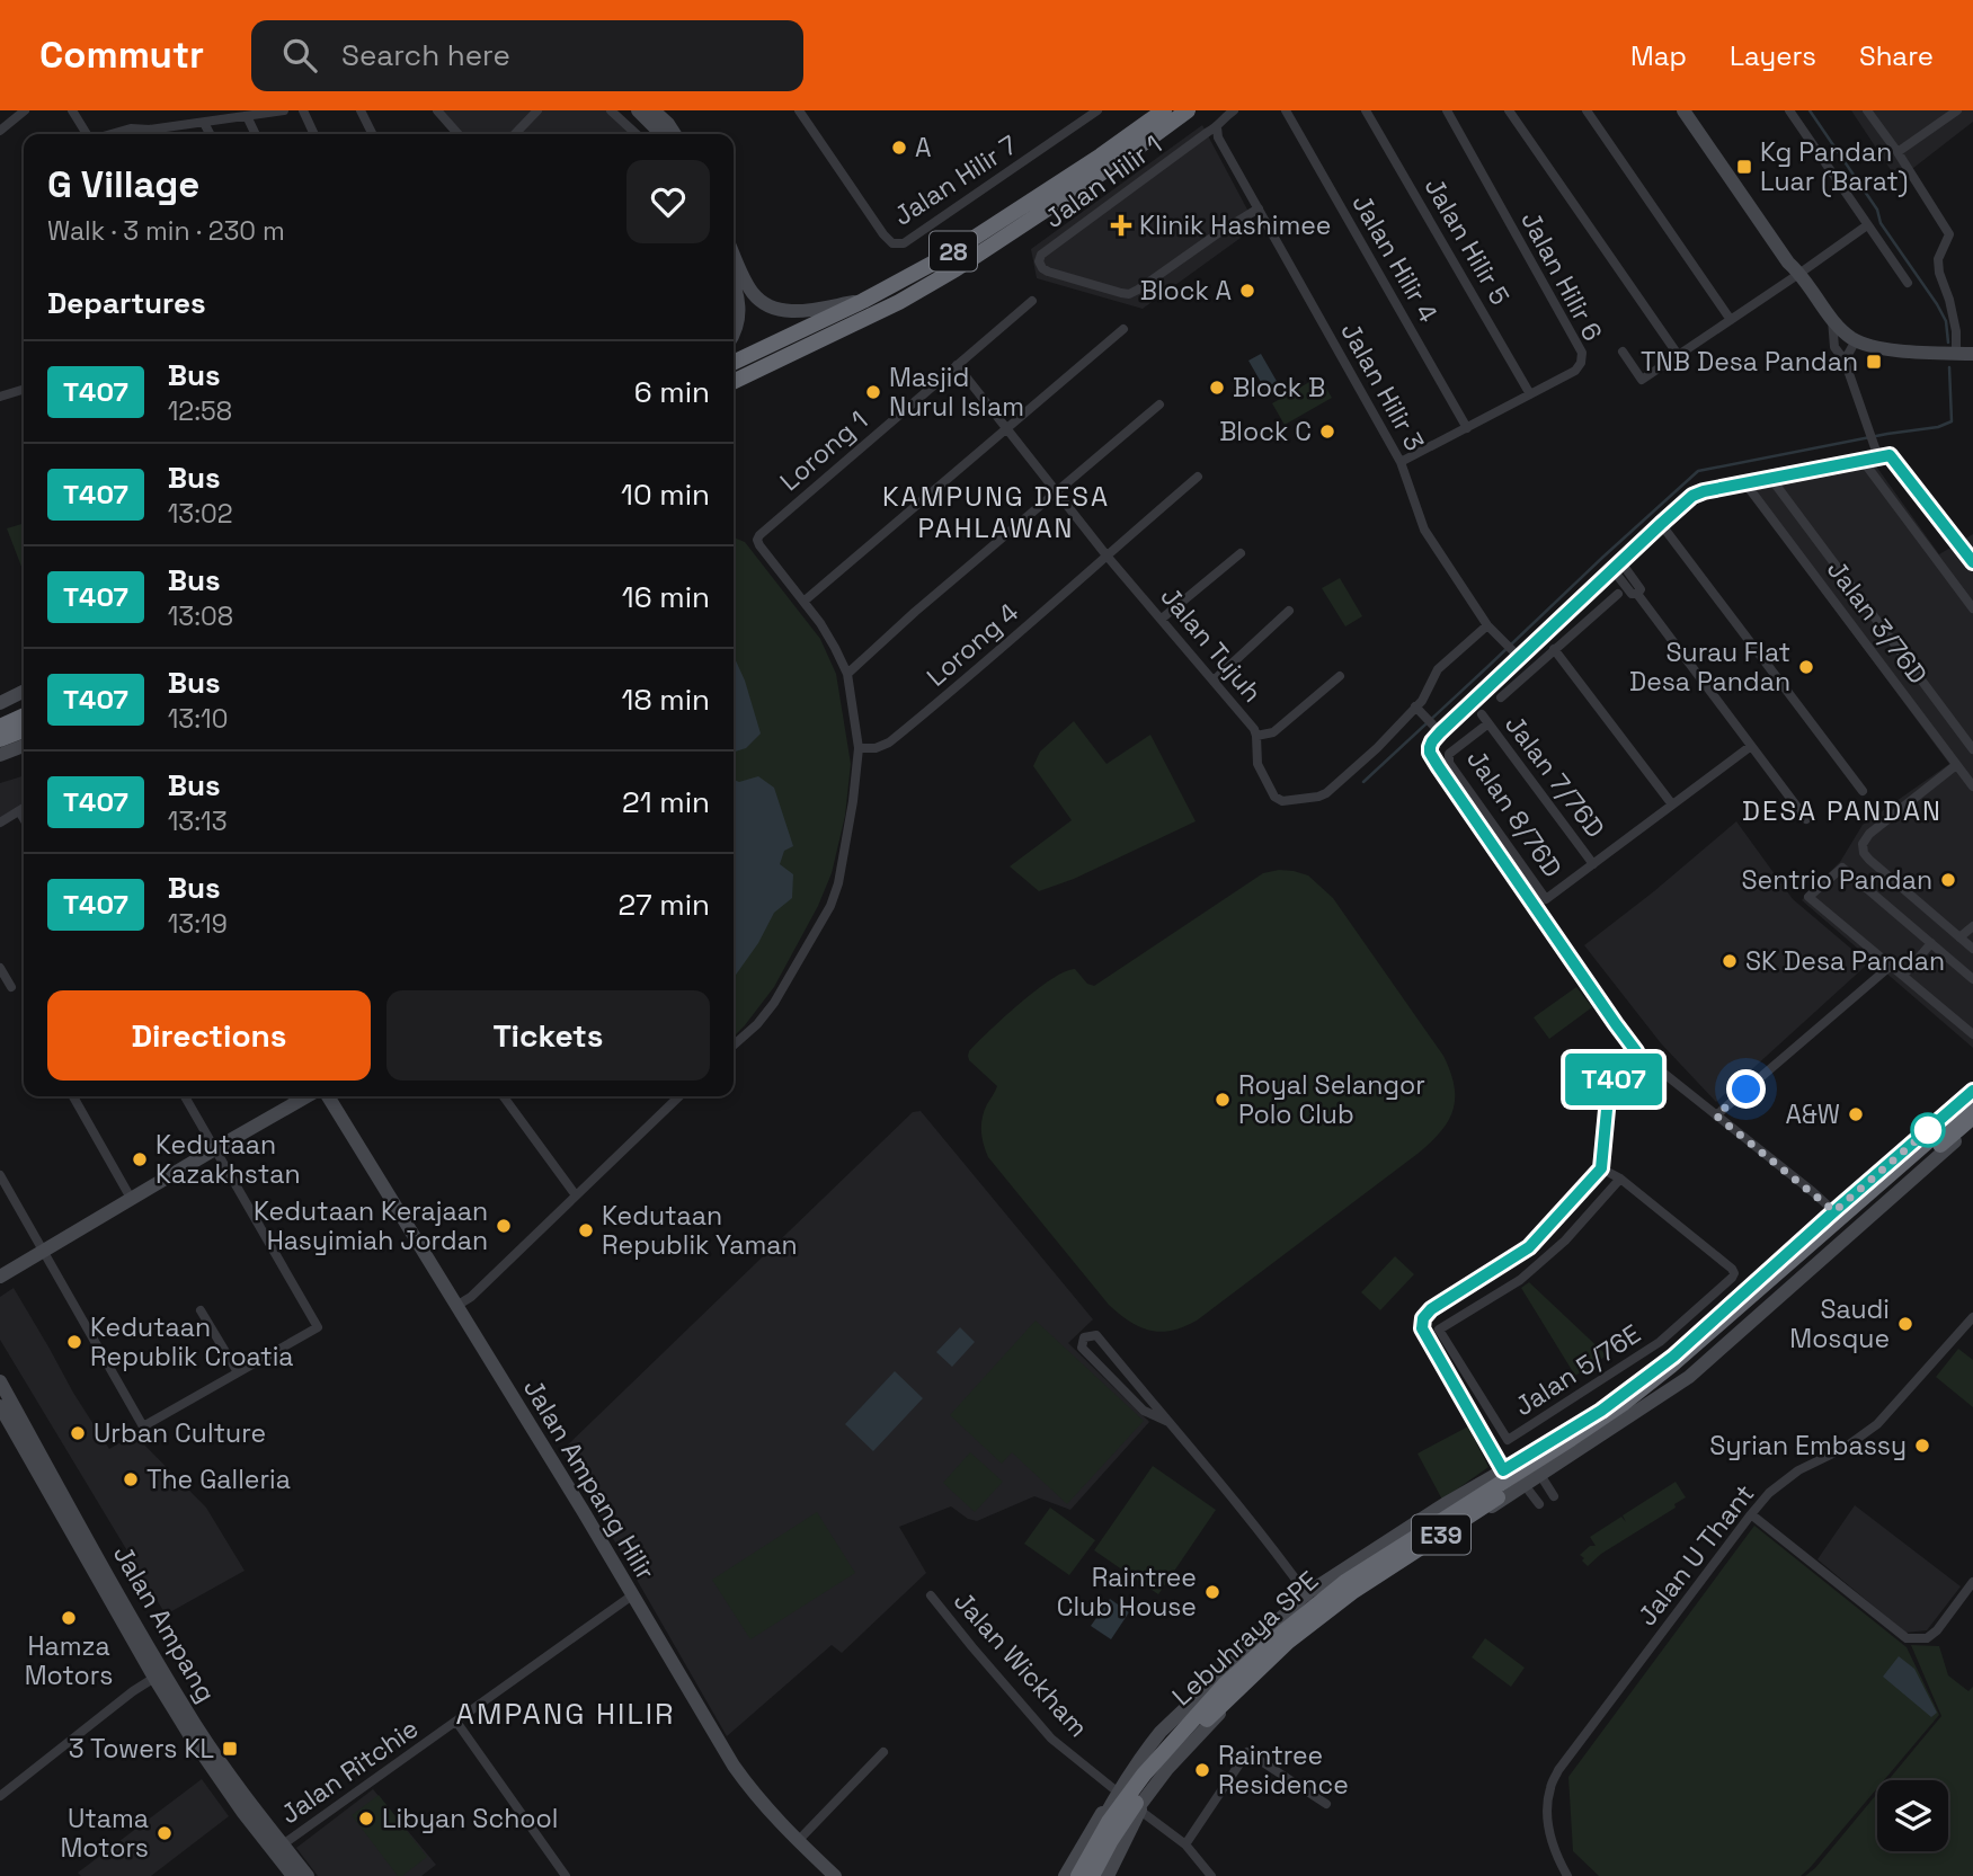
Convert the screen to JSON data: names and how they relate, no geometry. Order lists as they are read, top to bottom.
{
  "streets": {
    "highway": ["28", "E39", "Lebuhraya SPE"],
    "street": [
      "Jalan Hilir 7",
      "Jalan Hilir 1",
      "Jalan Hilir 5",
      "Jalan Hilir 4",
      "Jalan Hilir 6",
      "Jalan Hilir 3",
      "Lorong 1",
      "Jalan 3/76D",
      "Lorong 4",
      "Jalan Tujuh",
      "Jalan 7/76D",
      "Jalan 8/76D",
      "Jalan 5/76E",
      "Jalan Ampang Hilir",
      "Jalan U Thant",
      "Jalan Ampang",
      "Jalan Wickham",
      "Jalan Ritchie"
    ]
  },
  "crossings": [
    ["Jalan Hilir 1", "Jalan Hilir 3"],
    ["Jalan Hilir 5", "Jalan Hilir 6"],
    ["Jalan Hilir 4", "Jalan Hilir 6"],
    ["Jalan Hilir 6", "Jalan Hilir 3"],
    ["Lorong 1", "Jalan Tujuh"],
    ["Lorong 4", "Jalan Tujuh"],
    ["Jalan 7/76D", "Jalan 8/76D"],
    ["Jalan Ampang Hilir", "Jalan Ritchie"],
    ["Jalan Ampang", "Jalan Ritchie"]
  ],
  "districts": ["KAMPUNG DESA PAHLAWAN", "DESA PANDAN", "AMPANG HILIR"],
  "places": {
    "other": [
      "A",
      "Block A",
      "Block B",
      "Masjid Nurul Islam",
      "Block C",
      "Surau Flat Desa Pandan",
      "Sentrio Pandan",
      "SK Desa Pandan",
      "Royal Selangor Polo Club",
      "A&W",
      "Kedutaan Kazakhstan",
      "Kedutaan Kerajaan Hasyimiah Jordan",
      "Kedutaan Republik Yaman",
      "Saudi Mosque",
      "Kedutaan Republik Croatia",
      "Urban Culture",
      "Syrian Embassy",
      "The Galleria",
      "Raintree Club House",
      "Hamza Motors",
      "Raintree Residence",
      "Libyan School",
      "Utama Motors"
    ],
    "transit": ["Kg Pandan Luar (Barat)", "TNB Desa Pandan", "3 Towers KL"],
    "health": ["Klinik Hashimee"]
  },
  "lines": ["bus line T407"],
  "page": {
    "header": "Commutr",
    "search": "Search here",
    "nav": ["Map", "Layers", "Share"],
    "on_map": "T407",
    "heading": [
      ["G Village", "Walk · 3 min · 230 m"],
      "Departures"
    ],
    "list": [
      {
        "mark": "T407",
        "name": "Bus",
        "note": "12:58",
        "value": "6 min"
      },
      {
        "mark": "T407",
        "name": "Bus",
        "note": "13:02",
        "value": "10 min"
      },
      {
        "mark": "T407",
        "name": "Bus",
        "note": "13:08",
        "value": "16 min"
      },
      {
        "mark": "T407",
        "name": "Bus",
        "note": "13:10",
        "value": "18 min"
      },
      {
        "mark": "T407",
        "name": "Bus",
        "note": "13:13",
        "value": "21 min"
      },
      {
        "mark": "T407",
        "name": "Bus",
        "note": "13:19",
        "value": "27 min"
      }
    ],
    "buttons": ["Directions", "Tickets"]
  }
}
